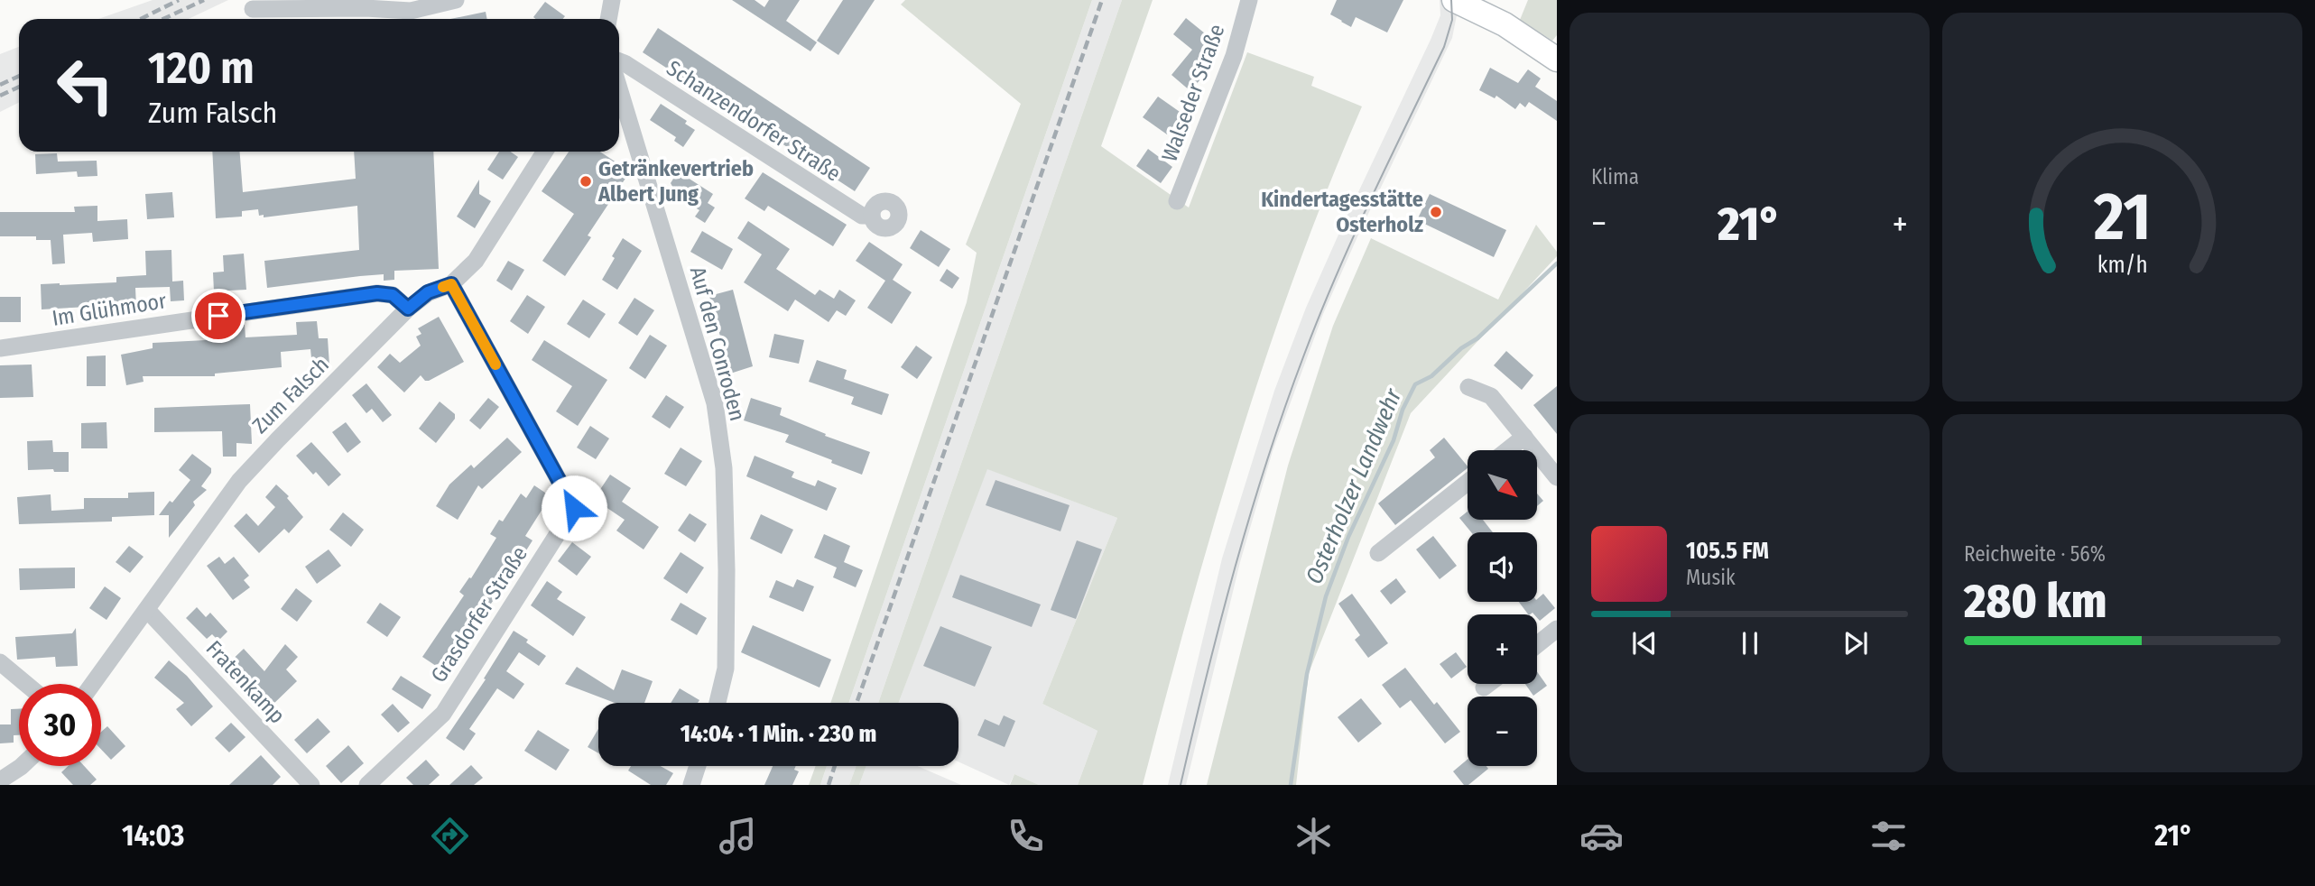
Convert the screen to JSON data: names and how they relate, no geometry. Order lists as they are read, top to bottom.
{
  "streets": {
    "street": [
      "Walseder Straße",
      "Schanzendorfer Straße",
      "Im Glühmoor",
      "Auf den Conroden",
      "Zum Falsch",
      "Grasdorfer Straße",
      "Fratenkamp"
    ]
  },
  "crossings": [
    ["Im Glühmoor", "Zum Falsch"],
    ["Zum Falsch", "Grasdorfer Straße"],
    ["Zum Falsch", "Fratenkamp"]
  ],
  "water": ["Osterholzer Landwehr"],
  "places": ["Getränkevertrieb Albert Jung", "Kindertagesstätte Osterholz"],
  "north": "bottom right",
  "page": {
    "tile": [
      "Klima",
      ["Reichweite · 56%", "280 km"]
    ],
    "turn": ["120 m", "Zum Falsch"],
    "heat": ["−", "21°", "+"],
    "map_buttons": ["+", "−"],
    "song": ["105.5 FM", "Musik"],
    "limit": "30",
    "trip": "14:04 · 1 Min. · 230 m",
    "tabs": ["14:03", "21°"],
    "gauge": ["21", "km/h"]
  }
}
